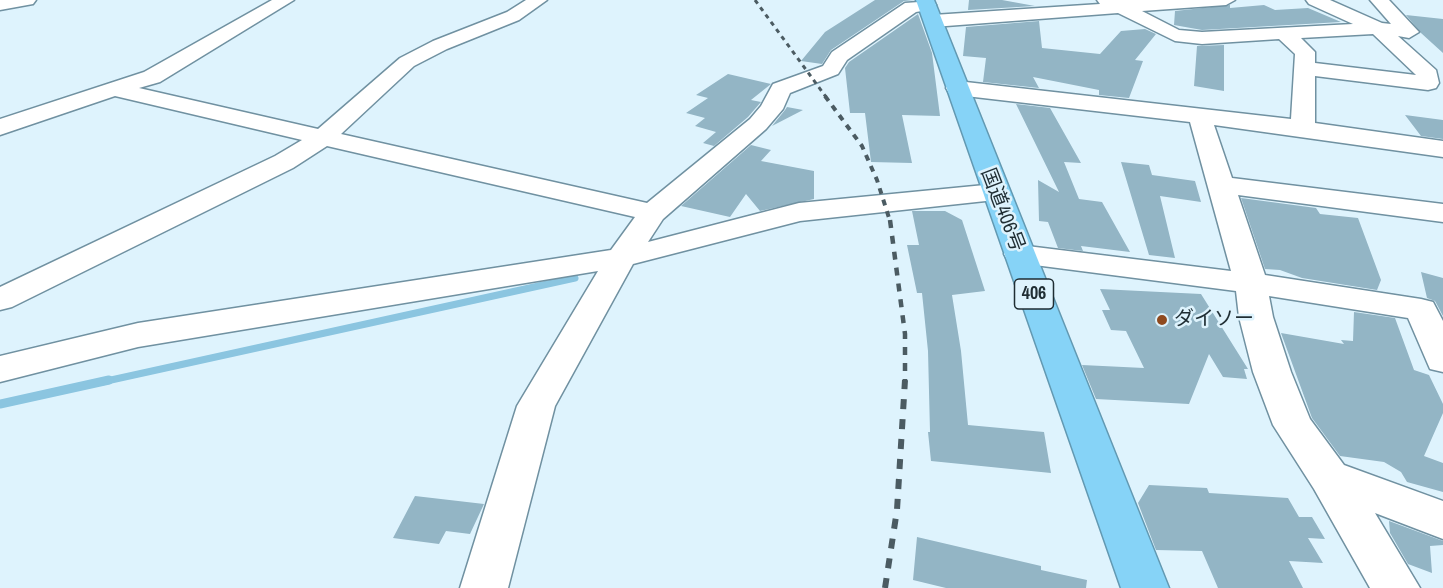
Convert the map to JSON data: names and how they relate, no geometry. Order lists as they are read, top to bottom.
{
  "streets": {
    "highway": ["国道406号", "406"]
  },
  "places": ["ダイソー"]
}
